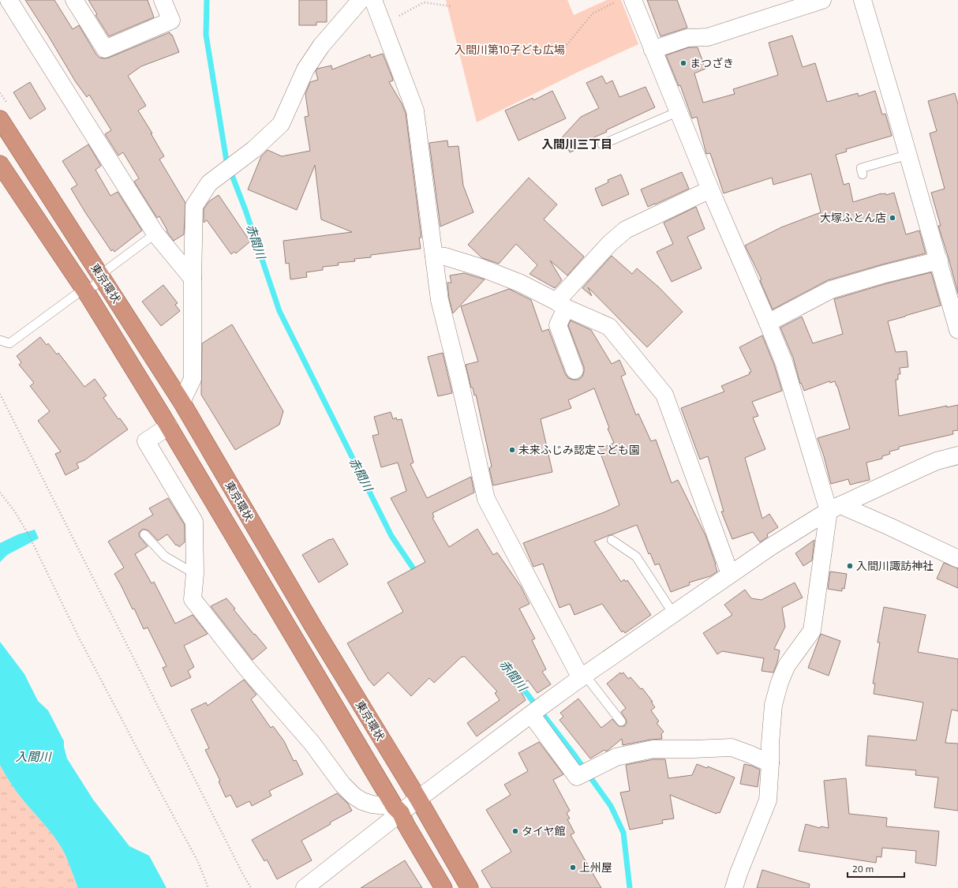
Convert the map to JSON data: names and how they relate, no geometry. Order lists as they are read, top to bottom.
{
  "streets": {
    "highway": ["東京環状"]
  },
  "districts": ["入間川三丁目"],
  "water": ["赤間川", "入間川"],
  "parks": ["入間川第10子ども広場"],
  "places": [
    "まつざき",
    "大塚ふとん店",
    "未来ふじみ認定こども園",
    "入間川諏訪神社",
    "タイヤ館",
    "上州屋"
  ],
  "scale_bar": "20 m"
}
